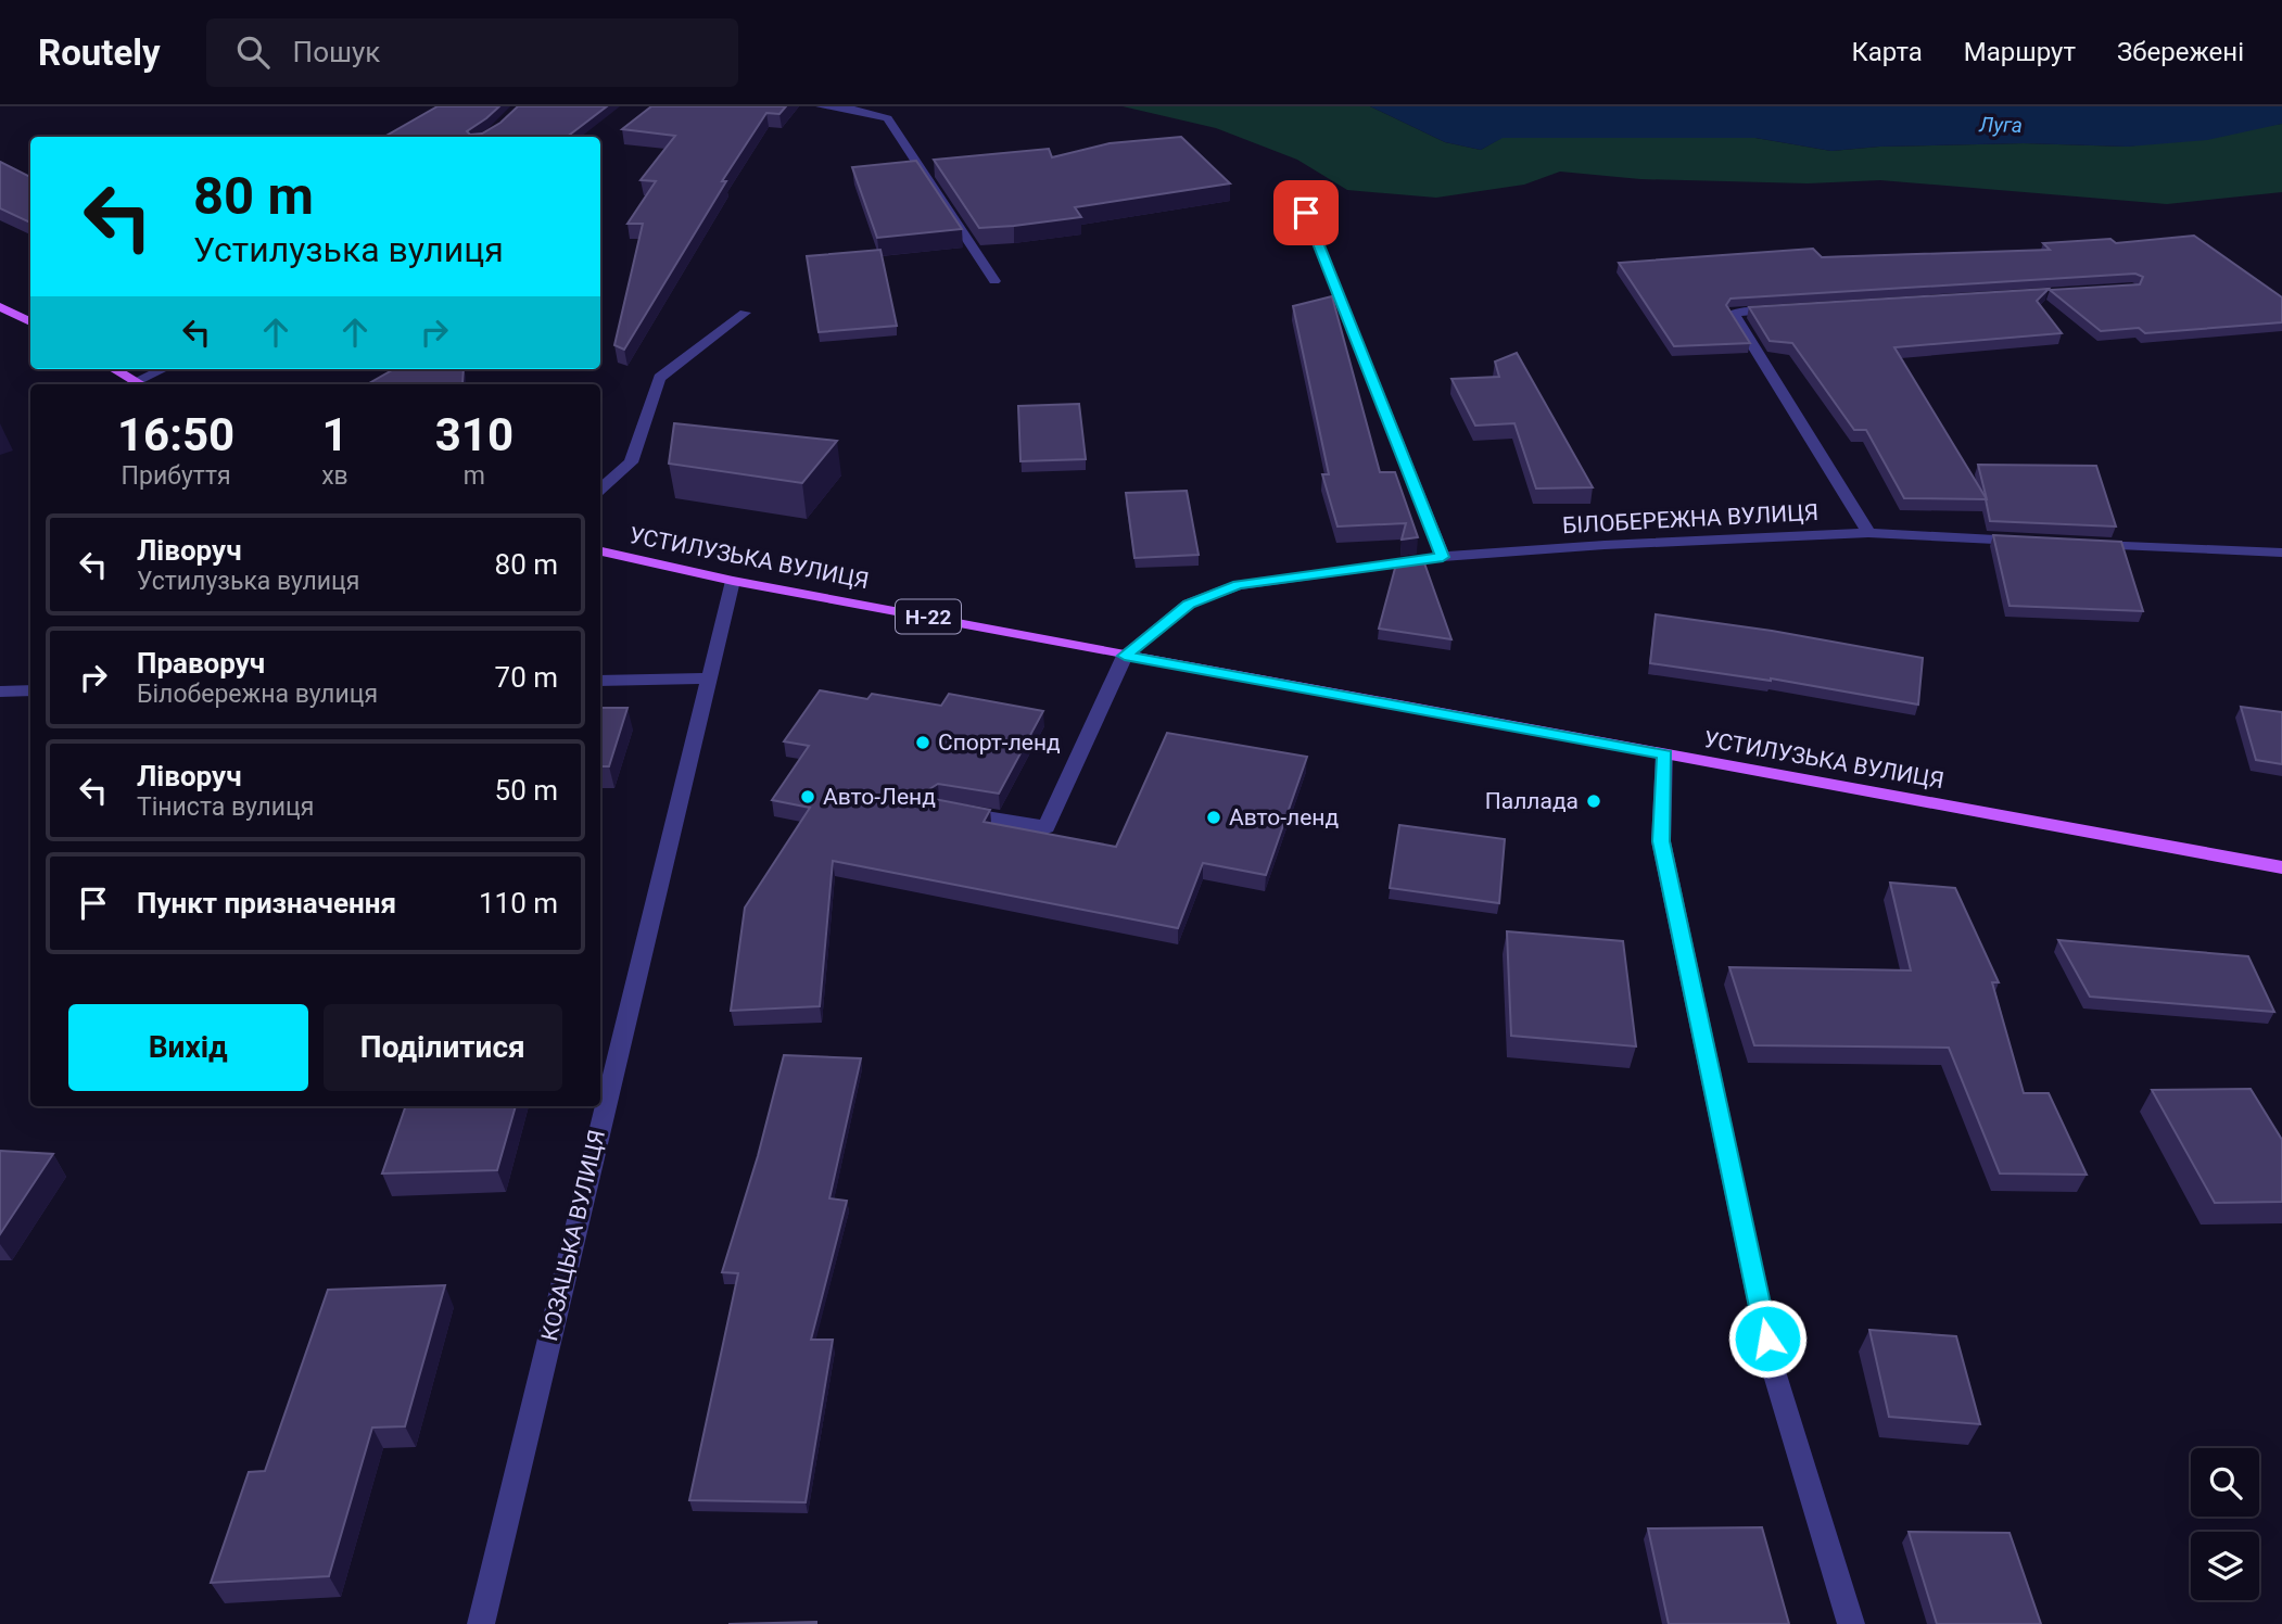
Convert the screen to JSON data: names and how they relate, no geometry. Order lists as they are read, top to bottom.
{
  "streets": {
    "main road": ["УСТИЛУЗЬКА ВУЛИЦЯ", "Н-22"],
    "street": ["БІЛОБЕРЕЖНА ВУЛИЦЯ", "КОЗАЦЬКА ВУЛИЦЯ"]
  },
  "crossings": [
    ["БІЛОБЕРЕЖНА ВУЛИЦЯ", "УСТИЛУЗЬКА ВУЛИЦЯ"],
    ["УСТИЛУЗЬКА ВУЛИЦЯ", "КОЗАЦЬКА ВУЛИЦЯ"]
  ],
  "water": ["Луга"],
  "places": [
    "Спорт-ленд",
    "Авто-Ленд",
    "Паллада",
    "Авто-ленд"
  ],
  "page": {
    "header": "Routely",
    "search": "Пошук",
    "nav": ["Карта", "Маршрут", "Збережені"],
    "turn": ["80 m", "Устилузька вулиця"],
    "eta": [
      "16:50",
      "Прибуття",
      "1",
      "хв",
      "310",
      "m"
    ],
    "list": [
      {
        "name": "Ліворуч",
        "note": "Устилузька вулиця",
        "value": "80 m"
      },
      {
        "name": "Праворуч",
        "note": "Білобережна вулиця",
        "value": "70 m"
      },
      {
        "name": "Ліворуч",
        "note": "Тіниста вулиця",
        "value": "50 m"
      },
      {
        "name": "Пункт призначення",
        "value": "110 m"
      }
    ],
    "buttons": ["Вихід", "Поділитися"]
  }
}
